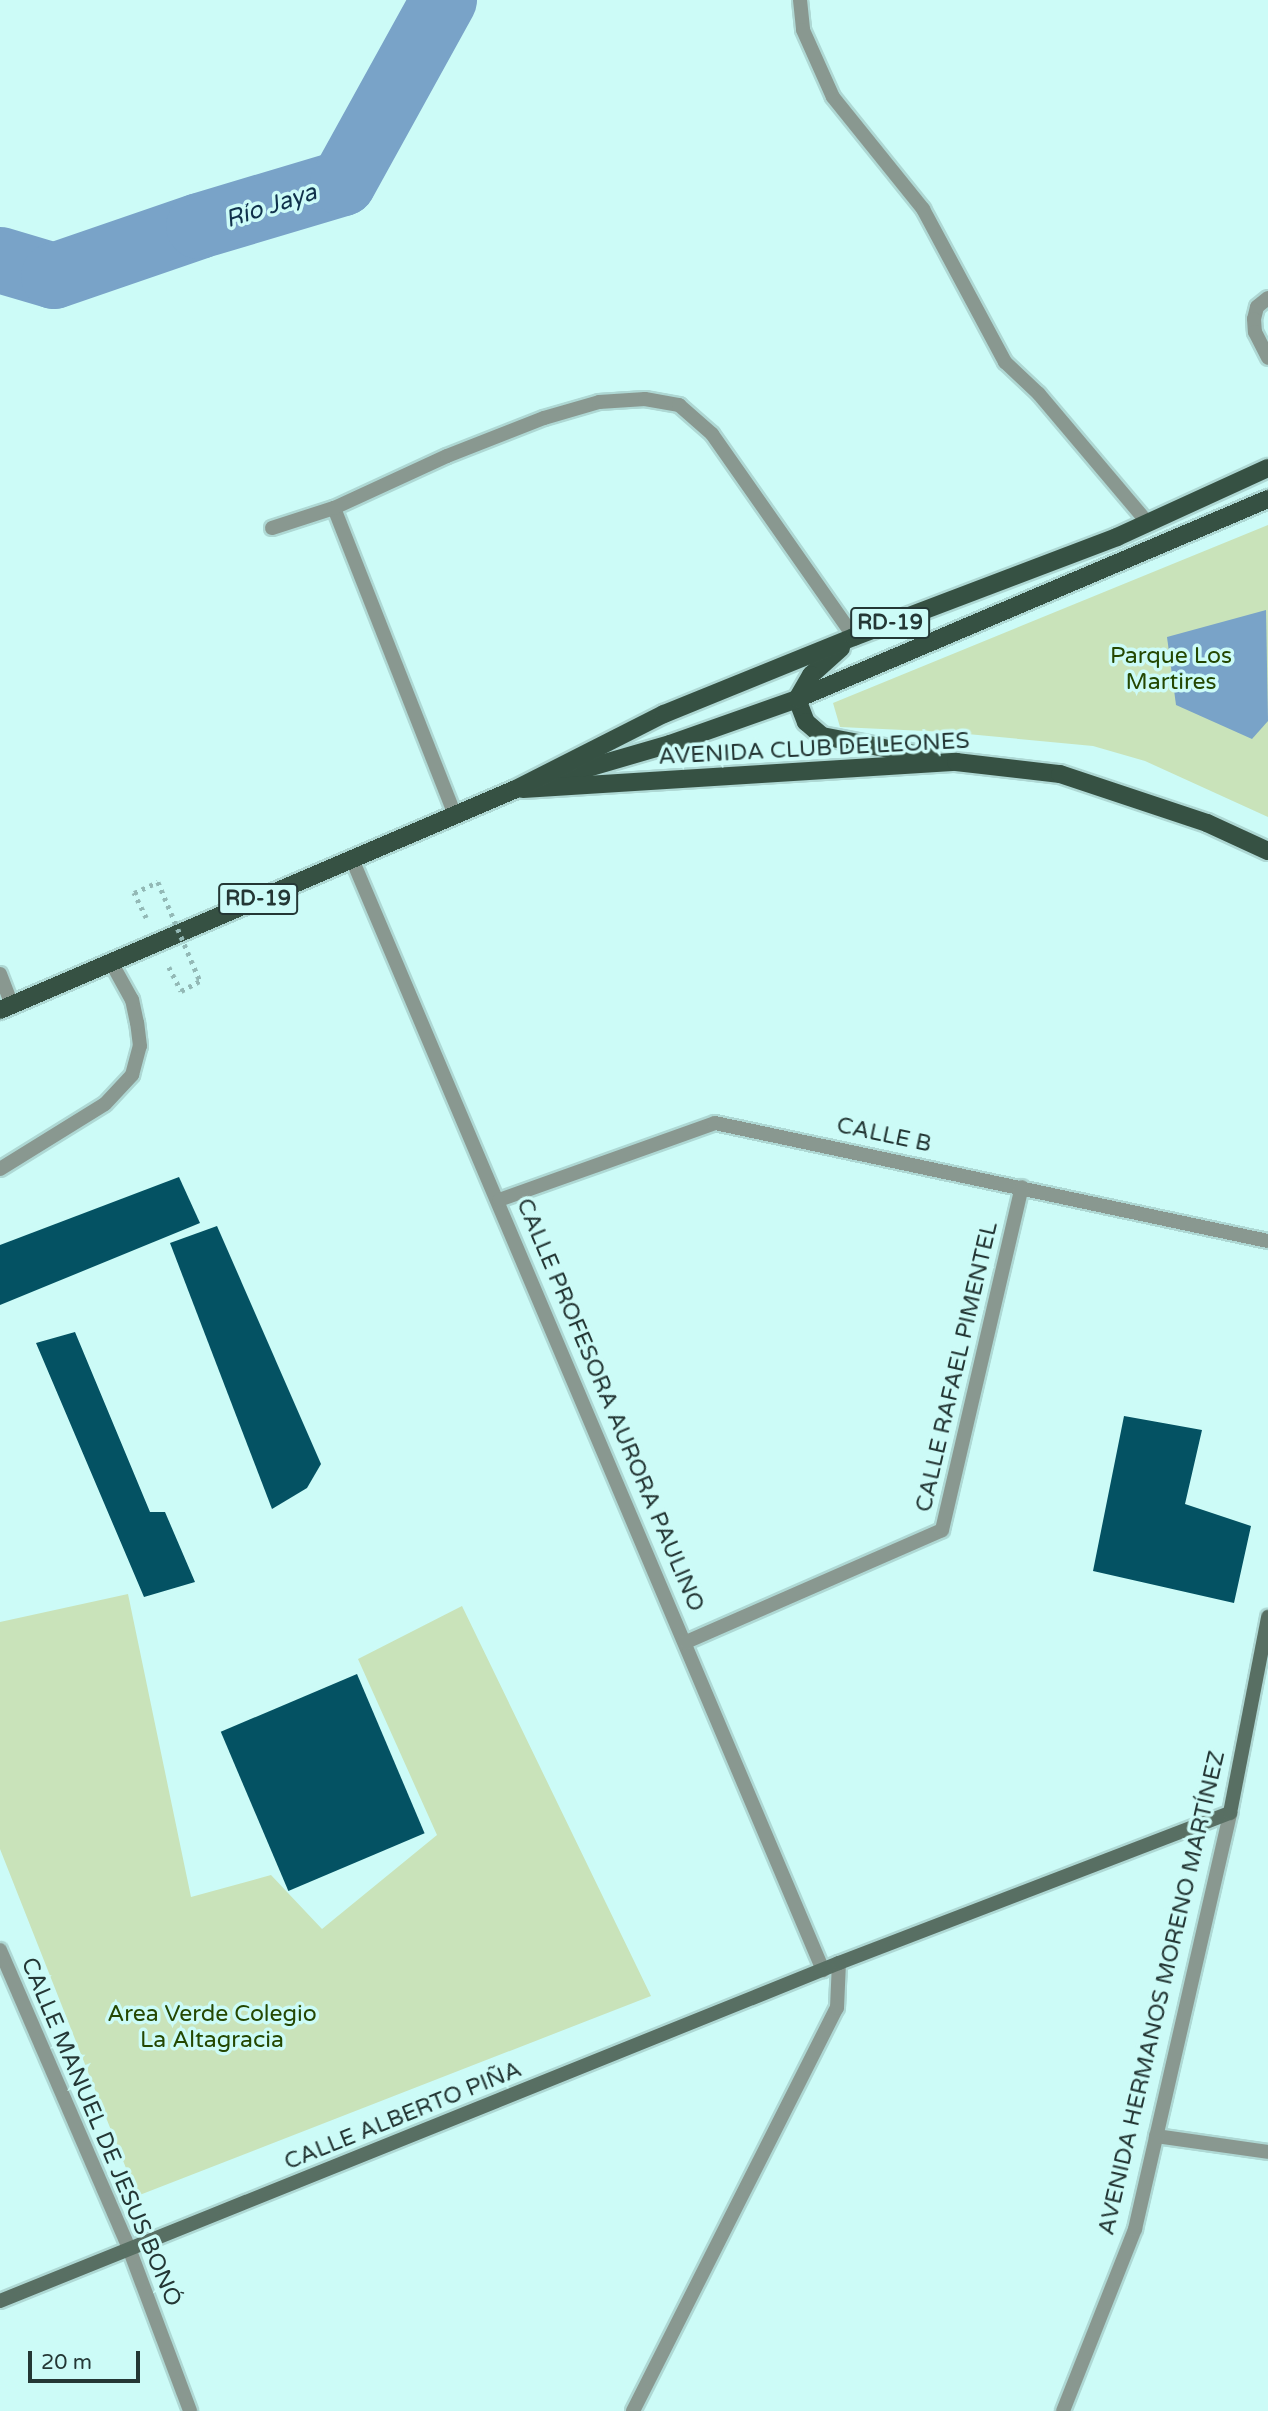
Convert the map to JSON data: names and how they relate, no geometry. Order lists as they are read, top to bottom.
{
  "streets": {
    "main road": ["RD-19", "AVENIDA CLUB DE LEONES"],
    "street": [
      "CALLE B",
      "CALLE RAFAEL PIMENTEL",
      "CALLE PROFESORA AURORA PAULINO",
      "AVENIDA HERMANOS MORENO MARTÍNEZ",
      "CALLE ALBERTO PIÑA",
      "CALLE MANUEL DE JESUS BONÓ"
    ]
  },
  "crossings": [
    ["RD-19", "AVENIDA CLUB DE LEONES"],
    ["RD-19", "CALLE PROFESORA AURORA PAULINO"],
    ["CALLE B", "CALLE RAFAEL PIMENTEL"],
    ["CALLE B", "CALLE PROFESORA AURORA PAULINO"],
    ["CALLE RAFAEL PIMENTEL", "CALLE PROFESORA AURORA PAULINO"],
    ["CALLE PROFESORA AURORA PAULINO", "CALLE ALBERTO PIÑA"],
    ["AVENIDA HERMANOS MORENO MARTÍNEZ", "CALLE ALBERTO PIÑA"],
    ["CALLE ALBERTO PIÑA", "CALLE MANUEL DE JESUS BONÓ"]
  ],
  "water": ["Río Jaya"],
  "parks": ["Parque Los Martires", "Area Verde Colegio La Altagracia"],
  "scale_bar": "20 m"
}
